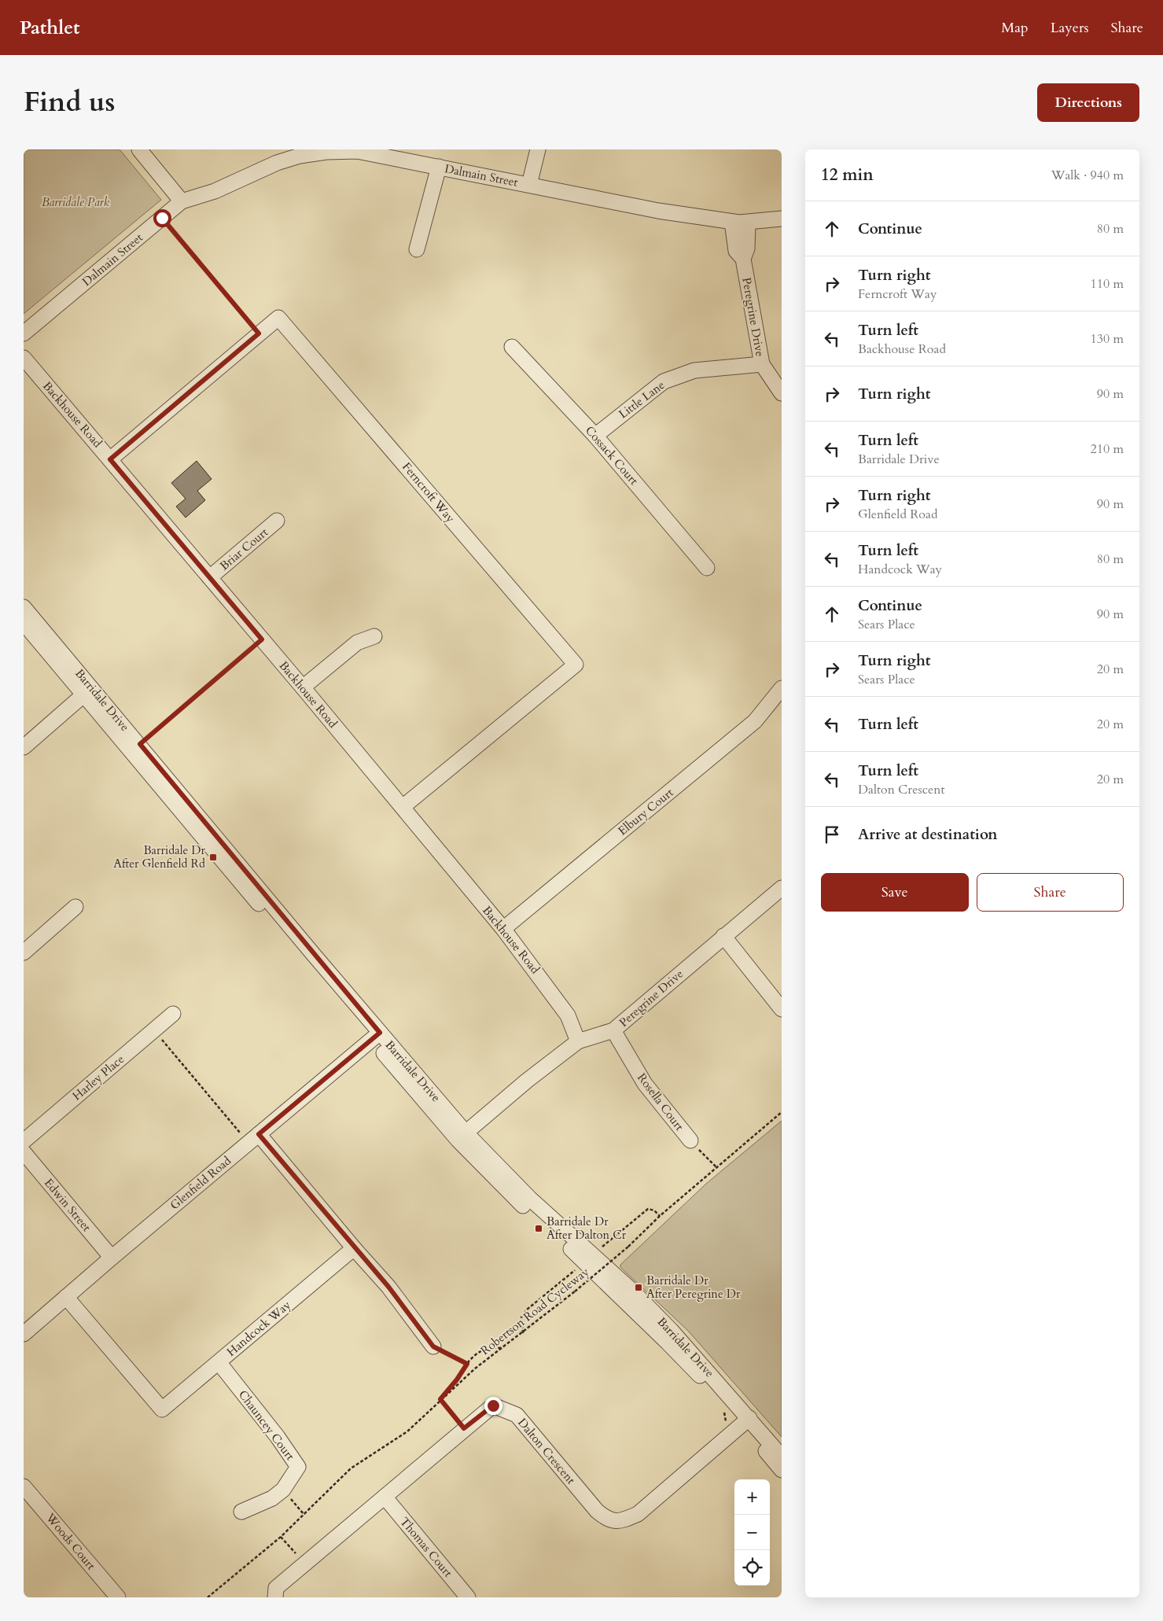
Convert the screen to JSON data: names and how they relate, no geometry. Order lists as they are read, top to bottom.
{
  "streets": {
    "street": [
      "Dalmain Street",
      "Peregrine Drive",
      "Little Lane",
      "Backhouse Road",
      "Cossack Court",
      "Ferncroft Way",
      "Briar Court",
      "Barridale Drive",
      "Elbury Court",
      "Harley Place",
      "Rosella Court",
      "Glenfield Road",
      "Edwin Street",
      "Handcock Way",
      "Chauncey Court",
      "Dalton Crescent",
      "Woods Court",
      "Thomas Court"
    ],
    "path": ["Robertson Road Cycleway"]
  },
  "crossings": [
    ["Dalmain Street", "Peregrine Drive"],
    ["Peregrine Drive", "Little Lane"],
    ["Peregrine Drive", "Backhouse Road"],
    ["Peregrine Drive", "Barridale Drive"],
    ["Peregrine Drive", "Rosella Court"],
    ["Little Lane", "Cossack Court"],
    ["Backhouse Road", "Ferncroft Way"],
    ["Backhouse Road", "Briar Court"],
    ["Backhouse Road", "Elbury Court"],
    ["Barridale Drive", "Glenfield Road"],
    ["Barridale Drive", "Dalton Crescent"],
    ["Rosella Court", "Robertson Road Cycleway"],
    ["Glenfield Road", "Edwin Street"],
    ["Glenfield Road", "Handcock Way"],
    ["Handcock Way", "Chauncey Court"],
    ["Dalton Crescent", "Thomas Court"]
  ],
  "parks": ["Barridale Park"],
  "places": {
    "transit": ["Barridale Dr After Glenfield Rd", "Barridale Dr After Dalton Cr", "Barridale Dr After Peregrine Dr"]
  },
  "page": {
    "header": "Pathlet",
    "nav": ["Map", "Layers", "Share"],
    "title": "Find us",
    "buttons": [
      "Directions",
      ["Save", "Share"]
    ],
    "heading": ["12 min", "Walk · 940 m"],
    "list": [
      ["Continue", "80 m"],
      ["Turn right", "Ferncroft Way", "110 m"],
      ["Turn left", "Backhouse Road", "130 m"],
      ["Turn right", "90 m"],
      ["Turn left", "Barridale Drive", "210 m"],
      ["Turn right", "Glenfield Road", "90 m"],
      ["Turn left", "Handcock Way", "80 m"],
      ["Continue", "Sears Place", "90 m"],
      ["Turn right", "Sears Place", "20 m"],
      ["Turn left", "20 m"],
      ["Turn left", "Dalton Crescent", "20 m"],
      "Arrive at destination"
    ],
    "map_buttons": ["+", "−"]
  }
}
